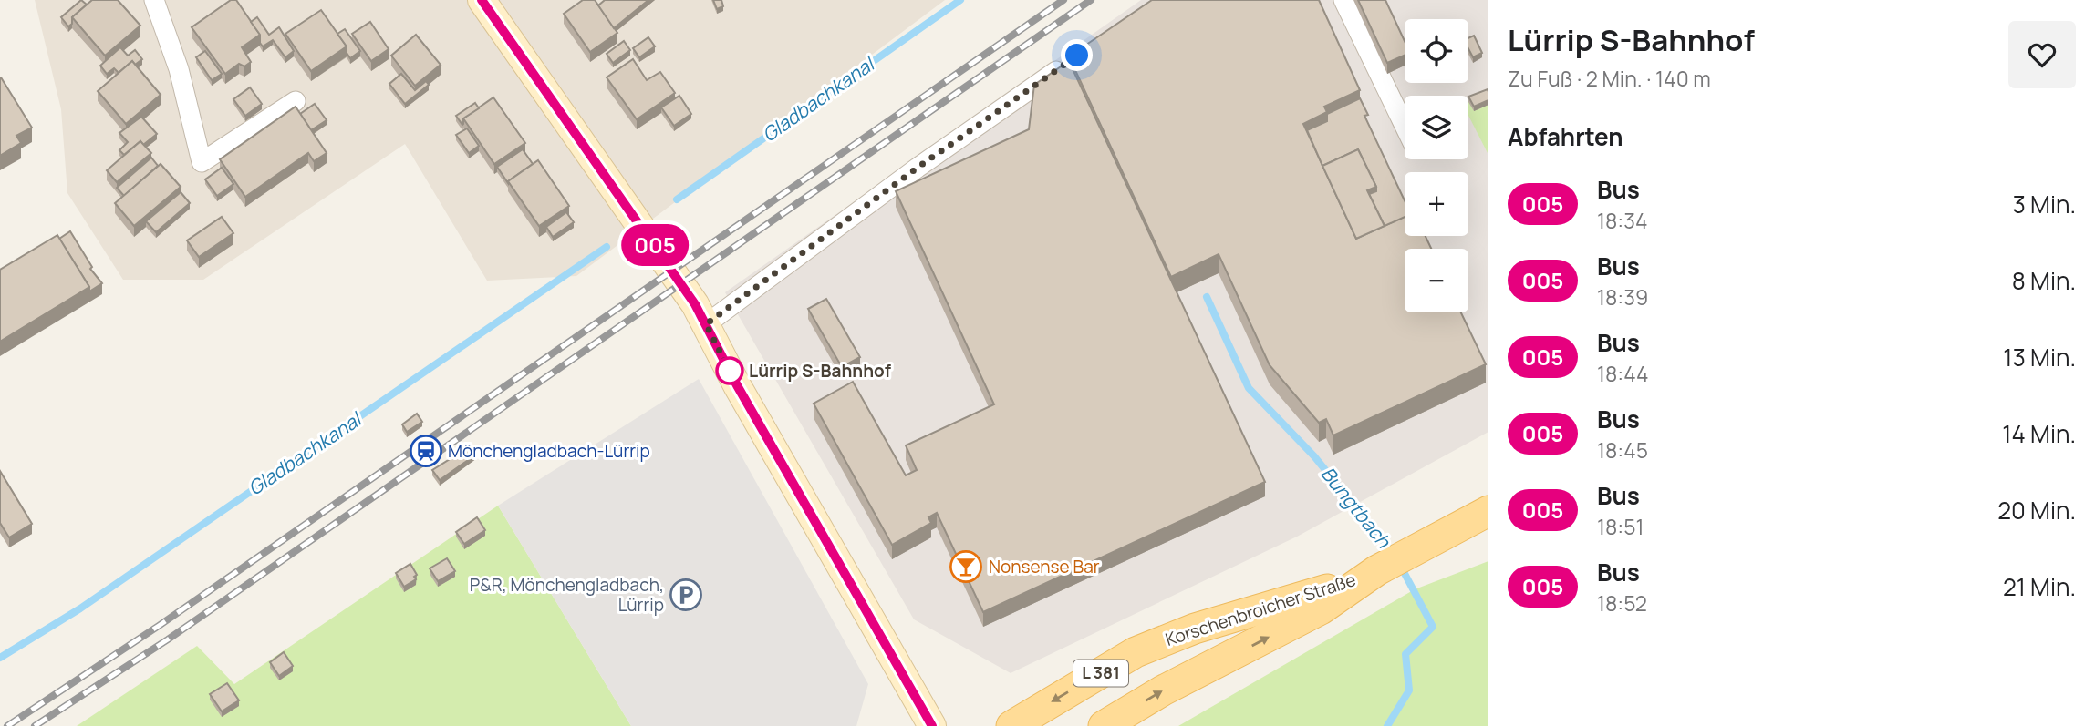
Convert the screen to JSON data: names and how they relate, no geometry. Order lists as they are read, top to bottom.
{
  "streets": {
    "main road": ["Korschenbroicher Straße", "L 381"]
  },
  "water": ["Gladbachkanal", "Bungtbach"],
  "places": {
    "other": ["Lürrip S-Bahnhof"],
    "station": ["Mönchengladbach-Lürrip"],
    "bar": ["Nonsense Bar"],
    "parking": ["P&R, Mönchengladbach, Lürrip"]
  },
  "lines": ["bus line 005"],
  "page": {
    "on_map": "005",
    "heading": [
      ["Lürrip S-Bahnhof", "Zu Fuß · 2 Min. · 140 m"],
      "Abfahrten"
    ],
    "map_buttons": ["+", "−"],
    "list": [
      {
        "mark": "005",
        "name": "Bus",
        "note": "18:34",
        "value": "3 Min."
      },
      {
        "mark": "005",
        "name": "Bus",
        "note": "18:39",
        "value": "8 Min."
      },
      {
        "mark": "005",
        "name": "Bus",
        "note": "18:44",
        "value": "13 Min."
      },
      {
        "mark": "005",
        "name": "Bus",
        "note": "18:45",
        "value": "14 Min."
      },
      {
        "mark": "005",
        "name": "Bus",
        "note": "18:51",
        "value": "20 Min."
      },
      {
        "mark": "005",
        "name": "Bus",
        "note": "18:52",
        "value": "21 Min."
      }
    ]
  }
}
